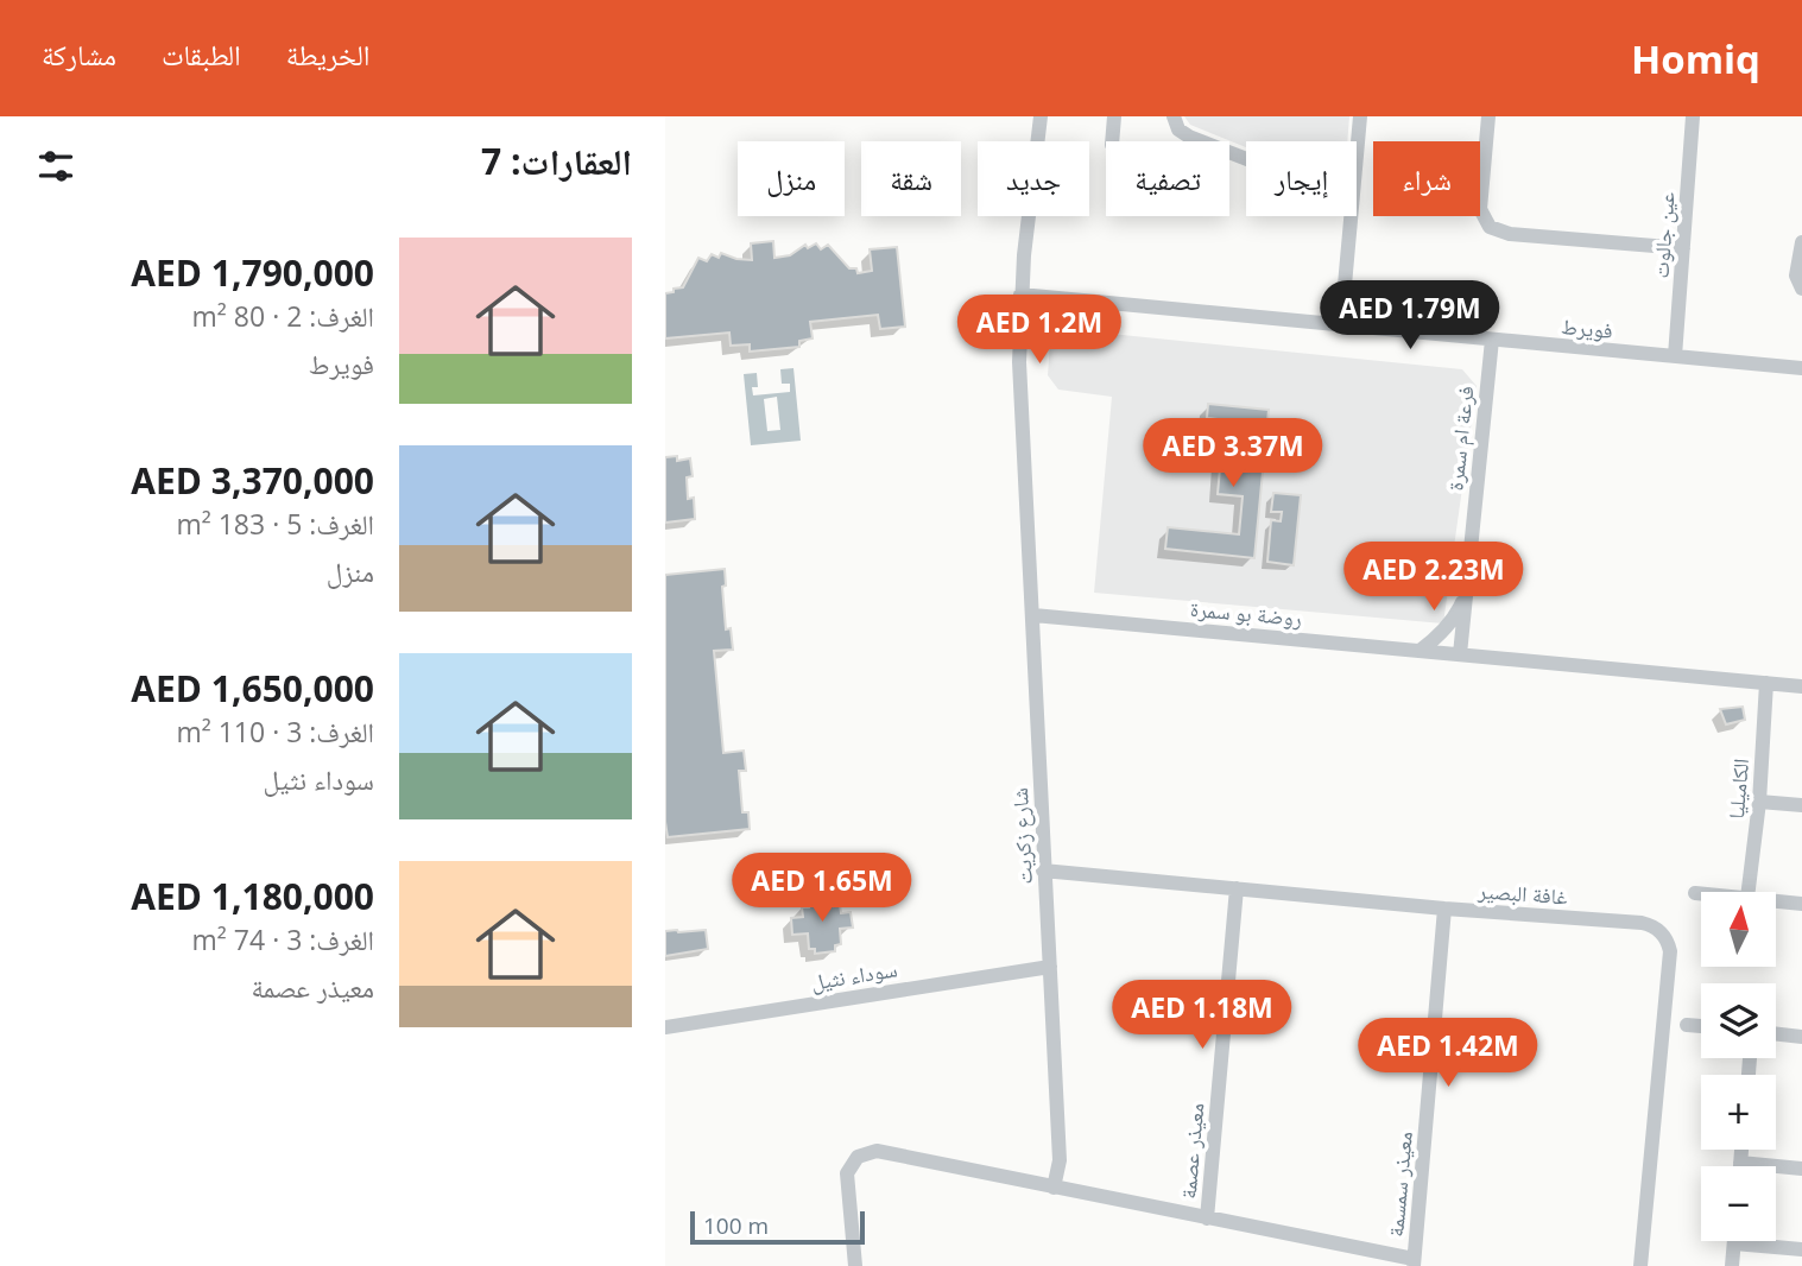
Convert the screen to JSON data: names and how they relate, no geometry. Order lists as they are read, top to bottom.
{
  "streets": {
    "street": [
      "عين جالوت",
      "فويرط",
      "فرعة ام سمرة",
      "روضة بو سمرة",
      "الكاميليا",
      "شارع زكريت",
      "غافة البصير",
      "سوداء نثيل",
      "معيذر عصمة",
      "معيذر سمسمة"
    ]
  },
  "crossings": [
    ["عين جالوت", "فويرط"],
    ["فويرط", "فرعة ام سمرة"],
    ["فويرط", "شارع زكريت"],
    ["فرعة ام سمرة", "روضة بو سمرة"],
    ["روضة بو سمرة", "الكاميليا"],
    ["روضة بو سمرة", "شارع زكريت"],
    ["شارع زكريت", "غافة البصير"],
    ["شارع زكريت", "سوداء نثيل"],
    ["غافة البصير", "معيذر عصمة"],
    ["غافة البصير", "معيذر سمسمة"]
  ],
  "scale_bar": "100 m",
  "north": "top",
  "page": {
    "header": "Homiq",
    "nav": ["الخريطة", "الطبقات", "مشاركة"],
    "heading": "العقارات: 7",
    "chip": [
      "شراء",
      "إيجار",
      "تصفية",
      "جديد",
      "شقة",
      "منزل"
    ],
    "list": [
      {
        "name": "AED 1,790,000",
        "note": "الغرف: 2 · 80 m² · فويرط"
      },
      {
        "name": "AED 3,370,000",
        "note": "الغرف: 5 · 183 m² · منزل"
      },
      {
        "name": "AED 1,650,000",
        "note": "الغرف: 3 · 110 m² · سوداء نثيل"
      },
      {
        "name": "AED 1,180,000",
        "note": "الغرف: 3 · 74 m² · معيذر عصمة"
      }
    ],
    "price": [
      "AED 1.79M",
      "AED 1.2M",
      "AED 3.37M",
      "AED 2.23M",
      "AED 1.65M",
      "AED 1.18M",
      "AED 1.42M"
    ],
    "map_buttons": ["+", "−"],
    "scale": "100 m"
  }
}
